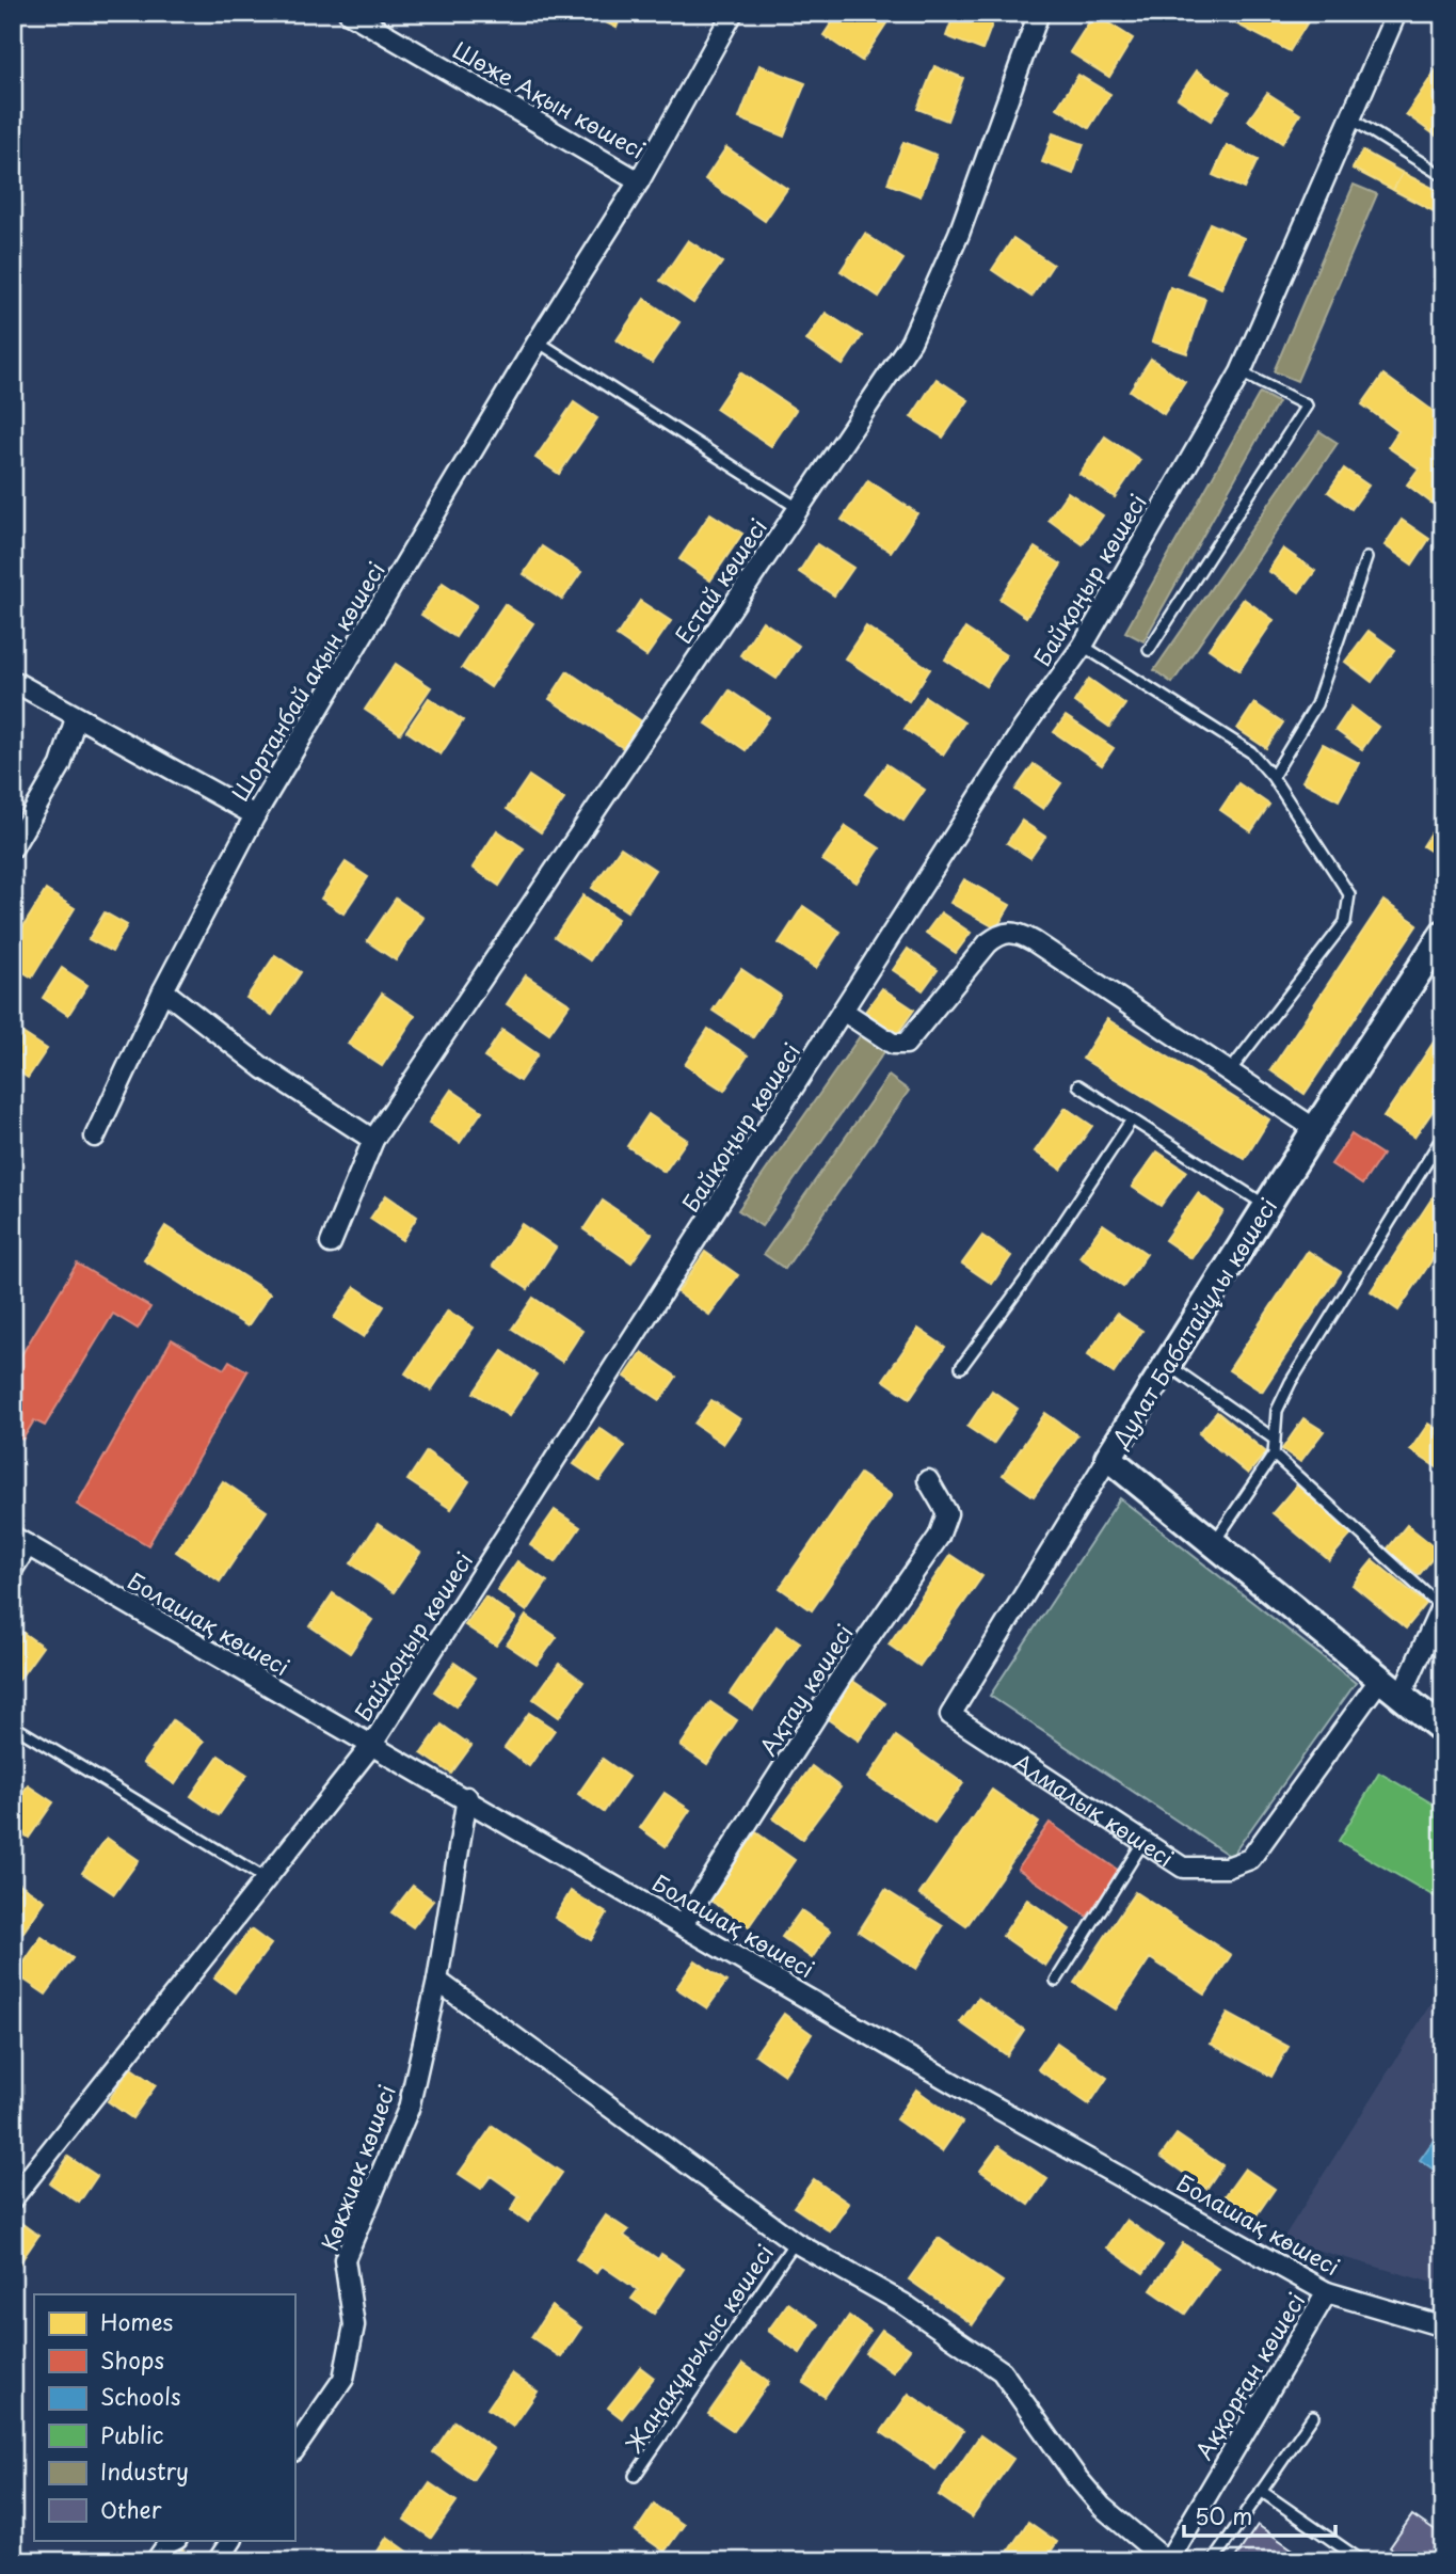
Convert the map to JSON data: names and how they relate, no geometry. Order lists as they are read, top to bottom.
{
  "streets": {
    "street": [
      "Шөже Ақын көшесі",
      "Байқоңыр көшесі",
      "Естай көшесі",
      "Шортанбай ақын көшесі",
      "Дулат Бабатайұлы көшесі",
      "Болашақ көшесі",
      "Ақтау көшесі",
      "Алмалық көшесі",
      "Көкжиек көшесі",
      "Аққорған көшесі"
    ],
    "lane": ["Жаңақұрылыс көшесі"]
  },
  "crossings": [
    ["Шөже Ақын көшесі", "Шортанбай ақын көшесі"],
    ["Байқоңыр көшесі", "Болашақ көшесі"],
    ["Дулат Бабатайұлы көшесі", "Алмалық көшесі"],
    ["Болашақ көшесі", "Ақтау көшесі"],
    ["Болашақ көшесі", "Көкжиек көшесі"],
    ["Болашақ көшесі", "Аққорған көшесі"]
  ],
  "legend": [
    "Homes",
    "Shops",
    "Schools",
    "Public",
    "Industry",
    "Other"
  ],
  "scale_bar": "50 m"
}
